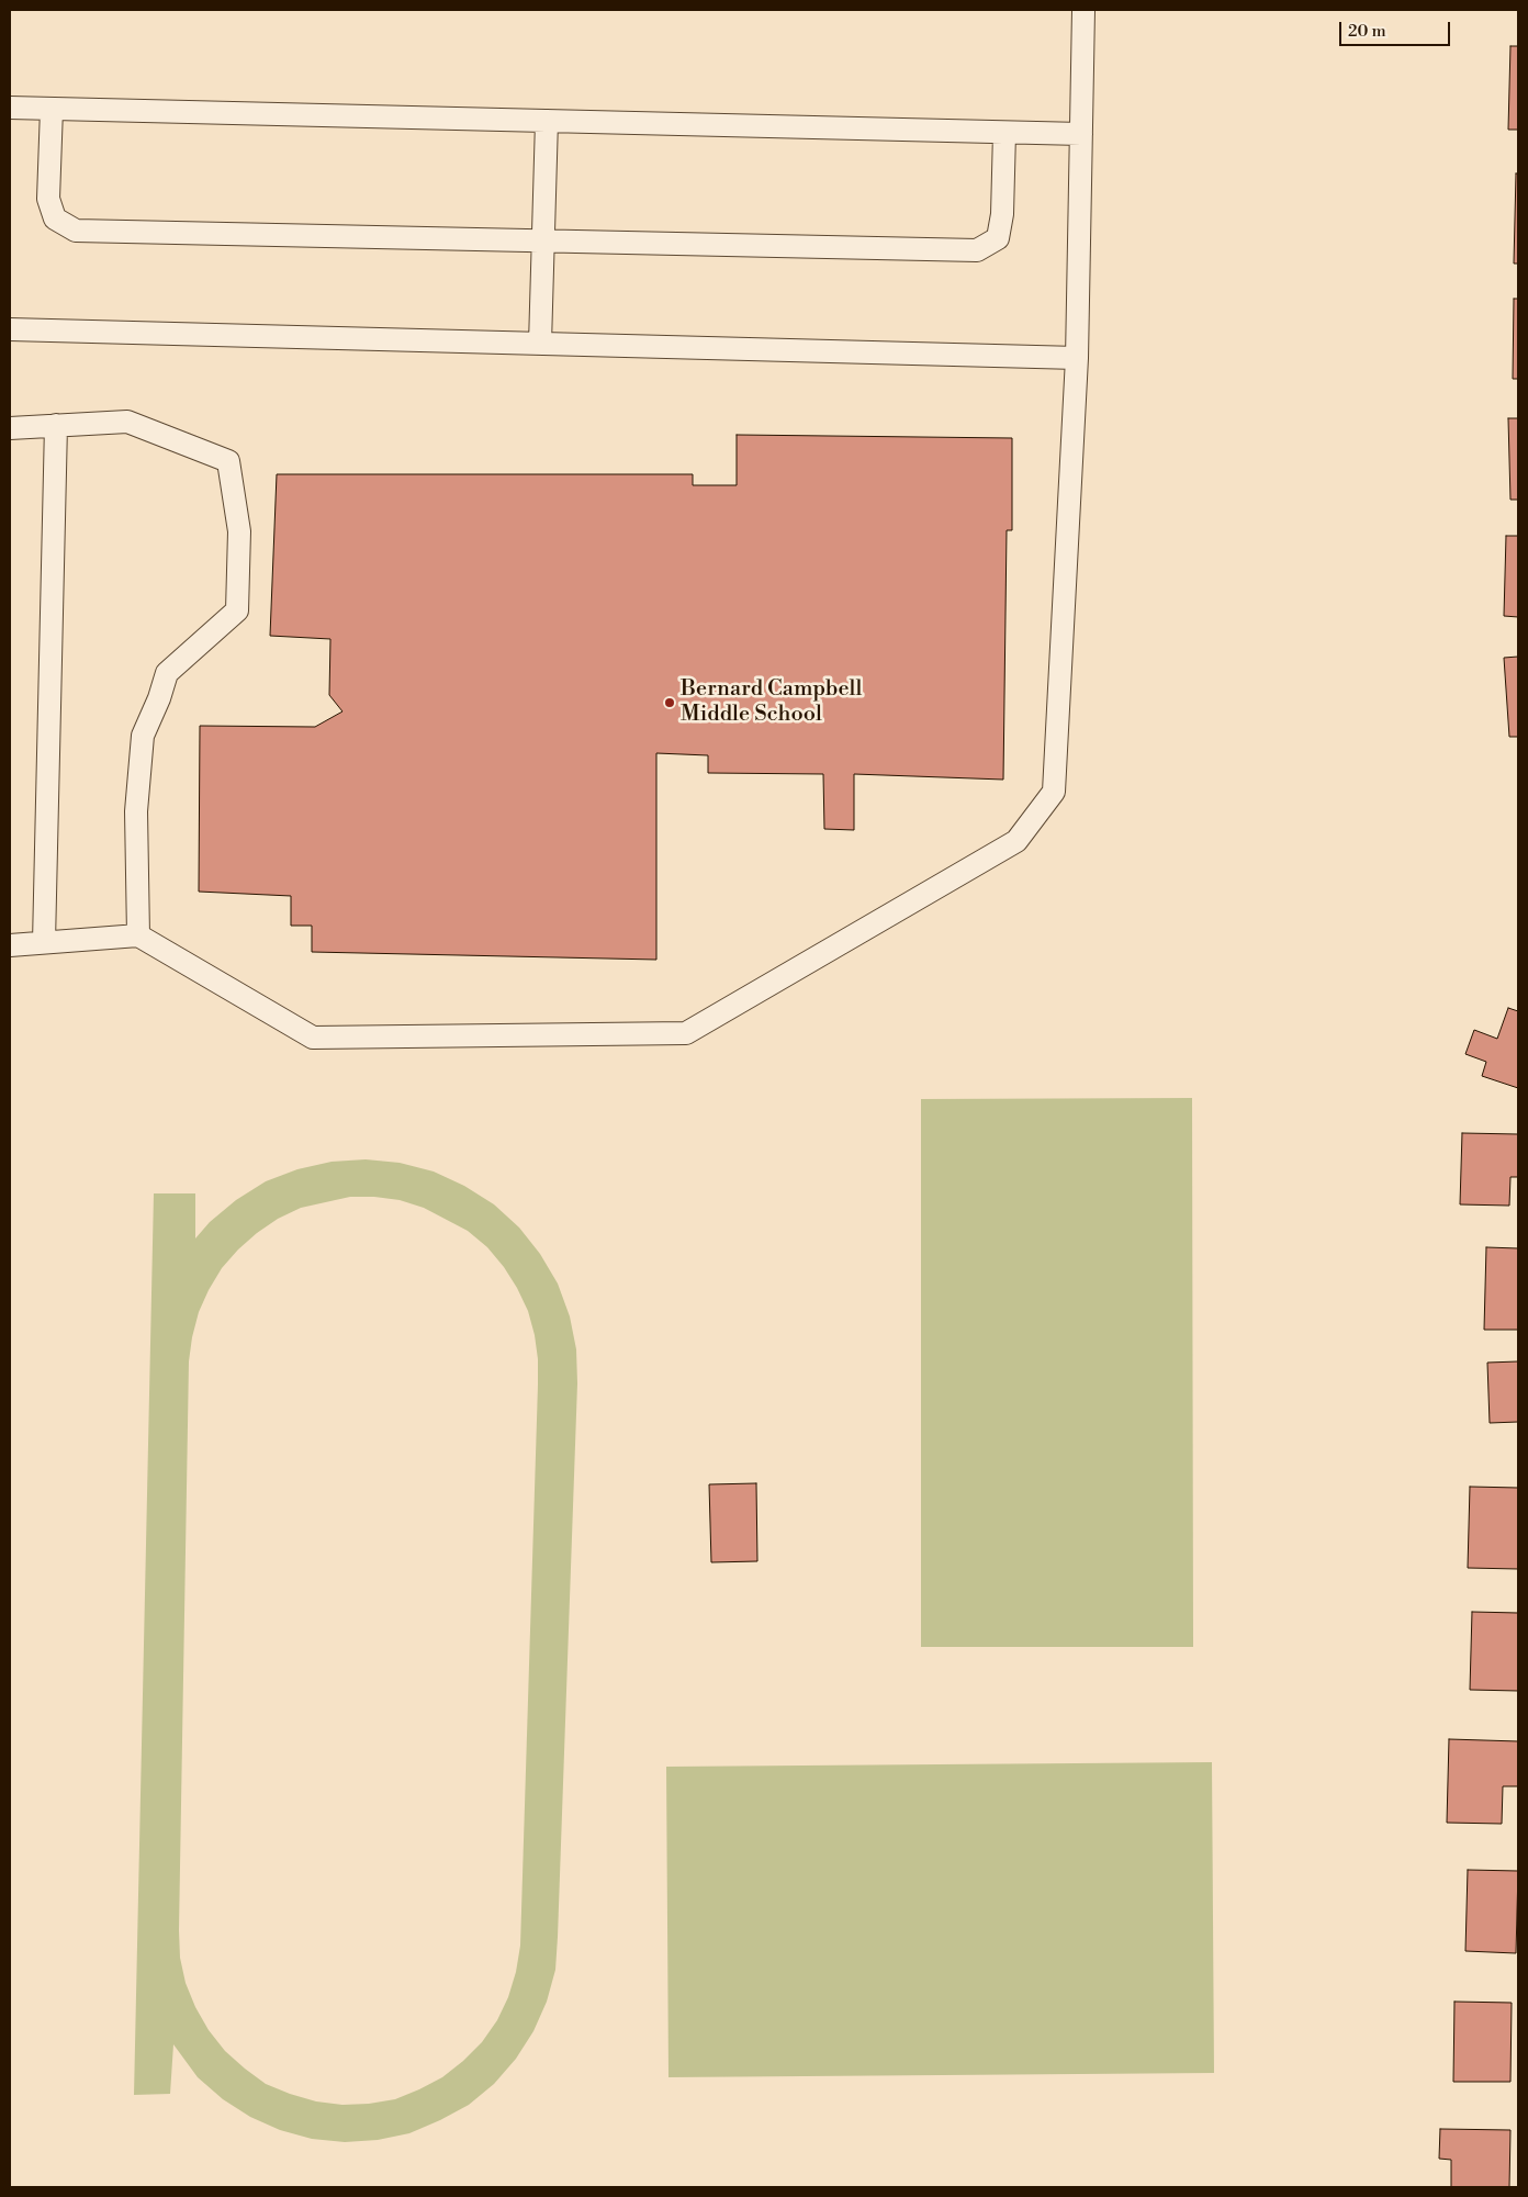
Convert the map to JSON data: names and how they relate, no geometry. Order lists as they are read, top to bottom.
{
  "places": ["Bernard Campbell Middle School"],
  "scale_bar": "20 m"
}
